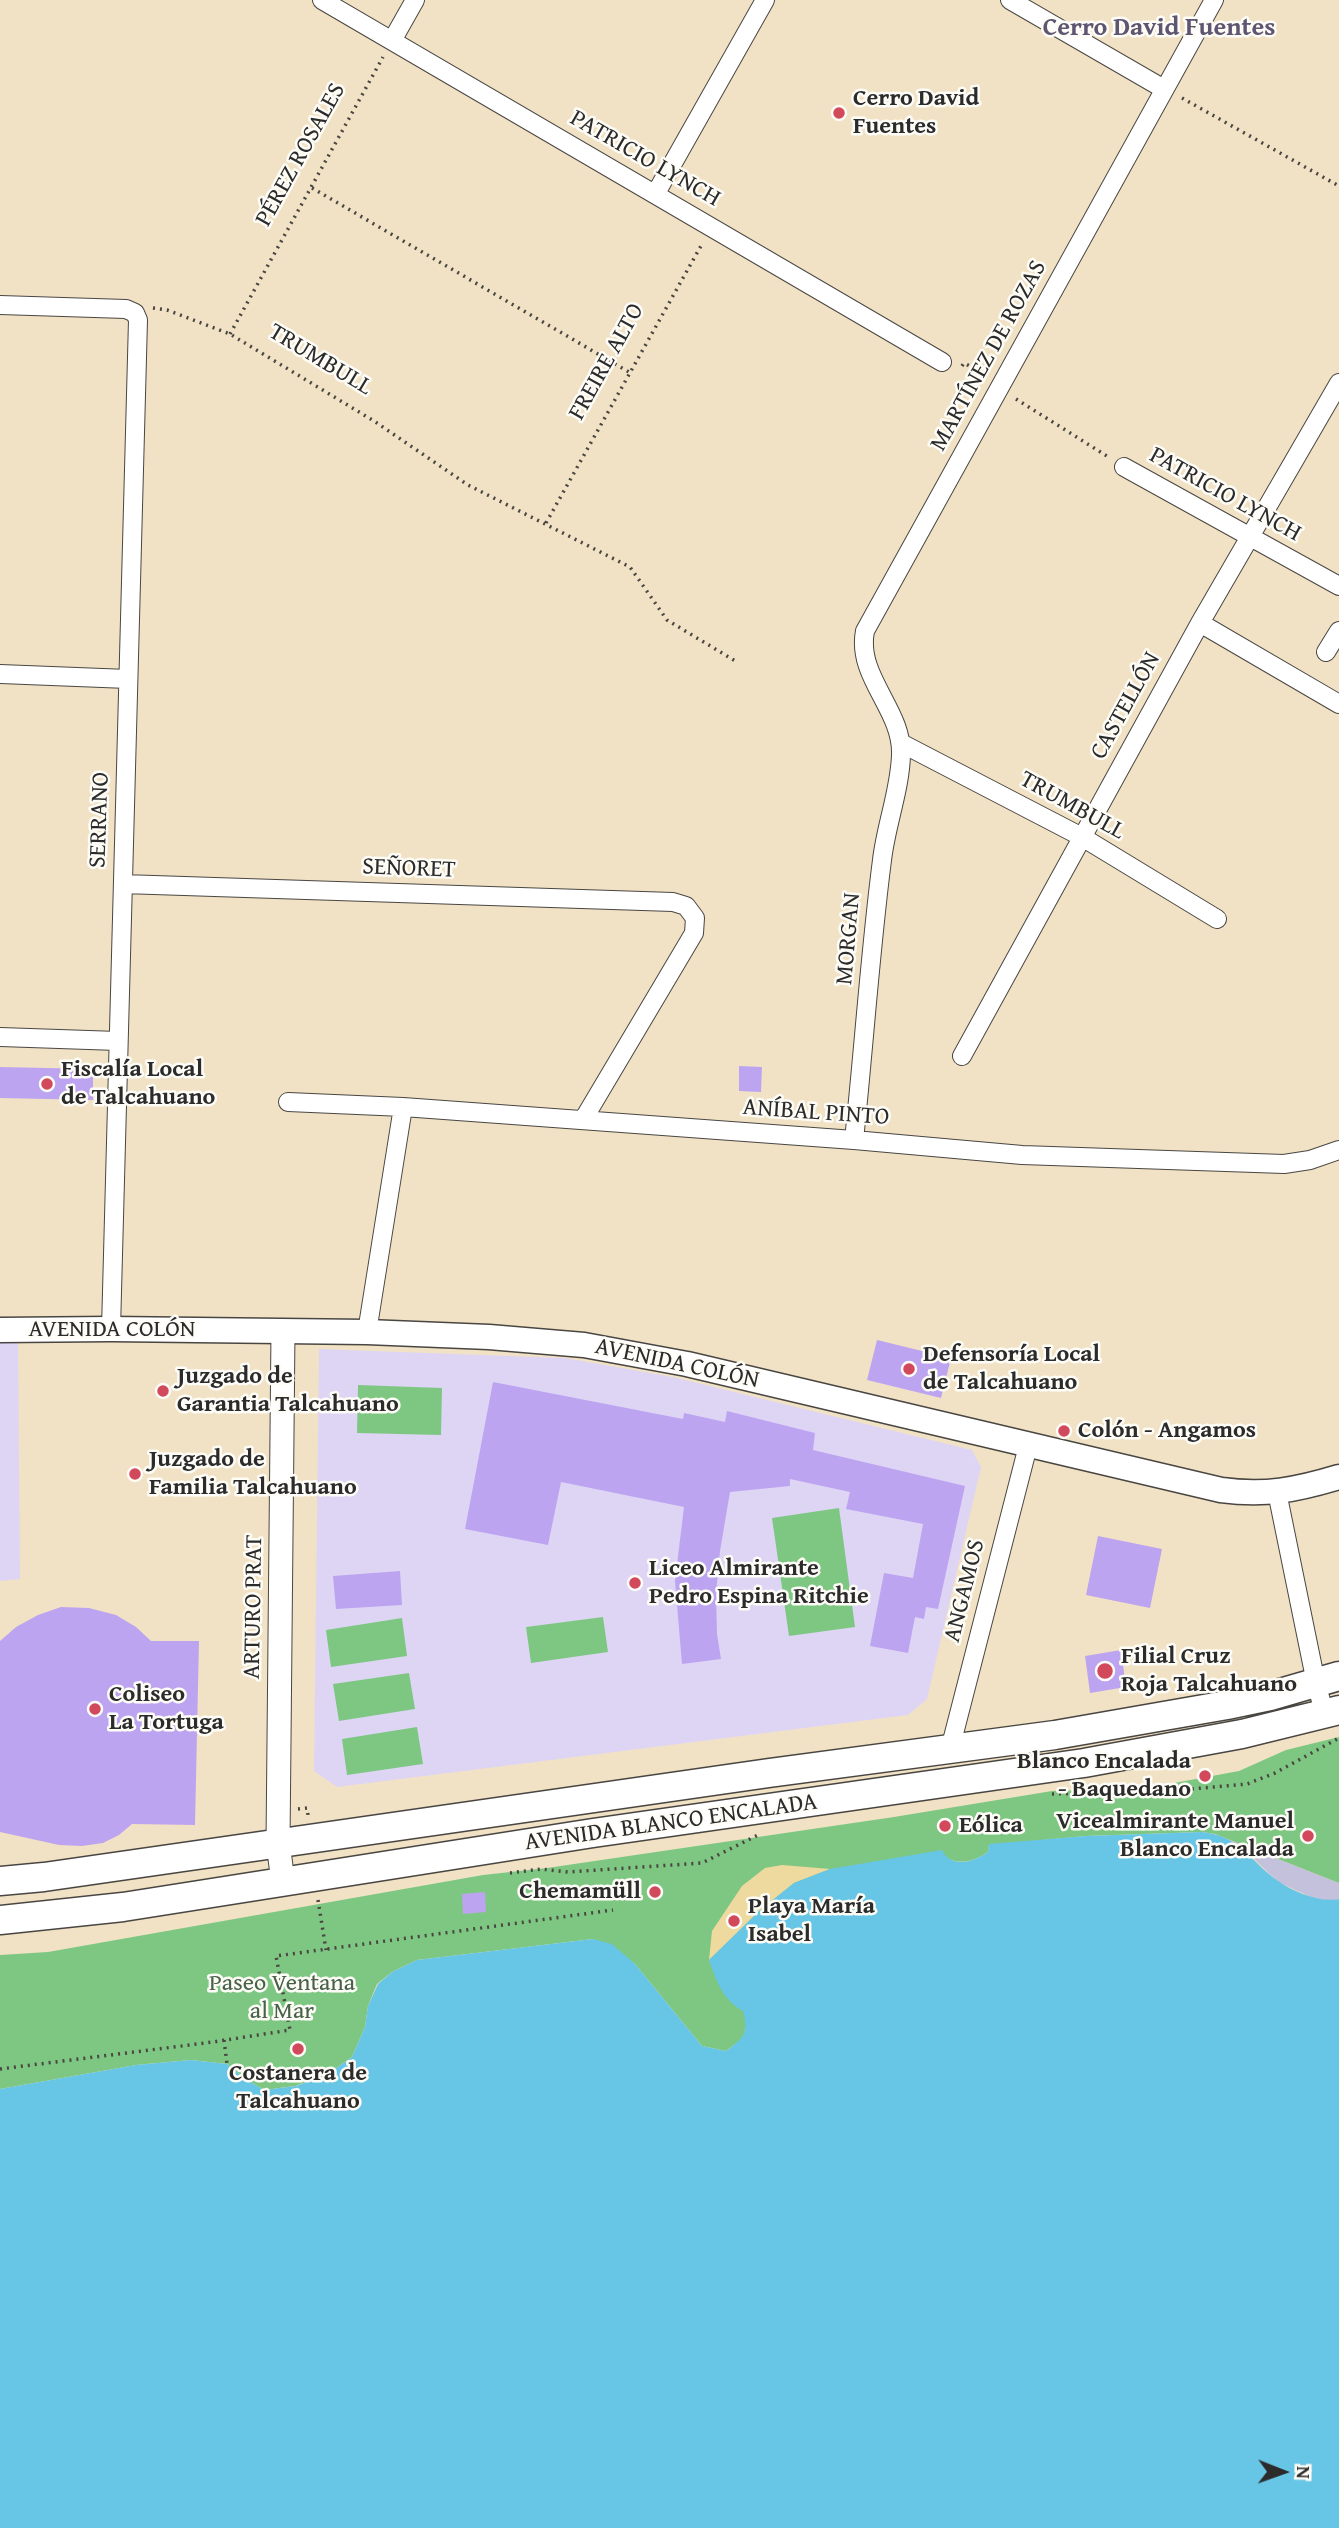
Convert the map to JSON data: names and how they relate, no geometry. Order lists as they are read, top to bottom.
{
  "streets": {
    "main road": ["AVENIDA COLÓN", "AVENIDA BLANCO ENCALADA"],
    "street": [
      "PATRICIO LYNCH",
      "MARTÍNEZ DE ROZAS",
      "TRUMBULL",
      "CASTELLÓN",
      "SERRANO",
      "SEÑORET",
      "MORGAN",
      "ANÍBAL PINTO",
      "ANGAMOS",
      "ARTURO PRAT"
    ],
    "path": ["PÉREZ ROSALES", "FREIRE ALTO"]
  },
  "crossings": [
    ["PÉREZ ROSALES", "PATRICIO LYNCH"],
    ["PÉREZ ROSALES", "TRUMBULL"],
    ["PATRICIO LYNCH", "FREIRE ALTO"],
    ["PATRICIO LYNCH", "CASTELLÓN"],
    ["MARTÍNEZ DE ROZAS", "TRUMBULL"],
    ["MARTÍNEZ DE ROZAS", "MORGAN"],
    ["TRUMBULL", "FREIRE ALTO"],
    ["TRUMBULL", "CASTELLÓN"],
    ["TRUMBULL", "SERRANO"],
    ["TRUMBULL", "MORGAN"],
    ["SERRANO", "SEÑORET"],
    ["SERRANO", "AVENIDA COLÓN"],
    ["SEÑORET", "ANÍBAL PINTO"],
    ["MORGAN", "ANÍBAL PINTO"],
    ["AVENIDA COLÓN", "ANGAMOS"],
    ["AVENIDA COLÓN", "ARTURO PRAT"],
    ["ANGAMOS", "AVENIDA BLANCO ENCALADA"],
    ["ARTURO PRAT", "AVENIDA BLANCO ENCALADA"]
  ],
  "districts": ["Cerro David Fuentes"],
  "parks": ["Paseo Ventana al Mar"],
  "places": [
    "Cerro David Fuentes",
    "Fiscalía Local de Talcahuano",
    "Defensoría Local de Talcahuano",
    "Juzgado de Garantia Talcahuano",
    "Colón - Angamos",
    "Juzgado de Familia Talcahuano",
    "Liceo Almirante Pedro Espina Ritchie",
    "Filial Cruz Roja Talcahuano",
    "Coliseo La Tortuga",
    "Blanco Encalada - Baquedano",
    "Eólica",
    "Vicealmirante Manuel Blanco Encalada",
    "Chemamüll",
    "Playa María Isabel",
    "Costanera de Talcahuano"
  ],
  "north": "right"
}
